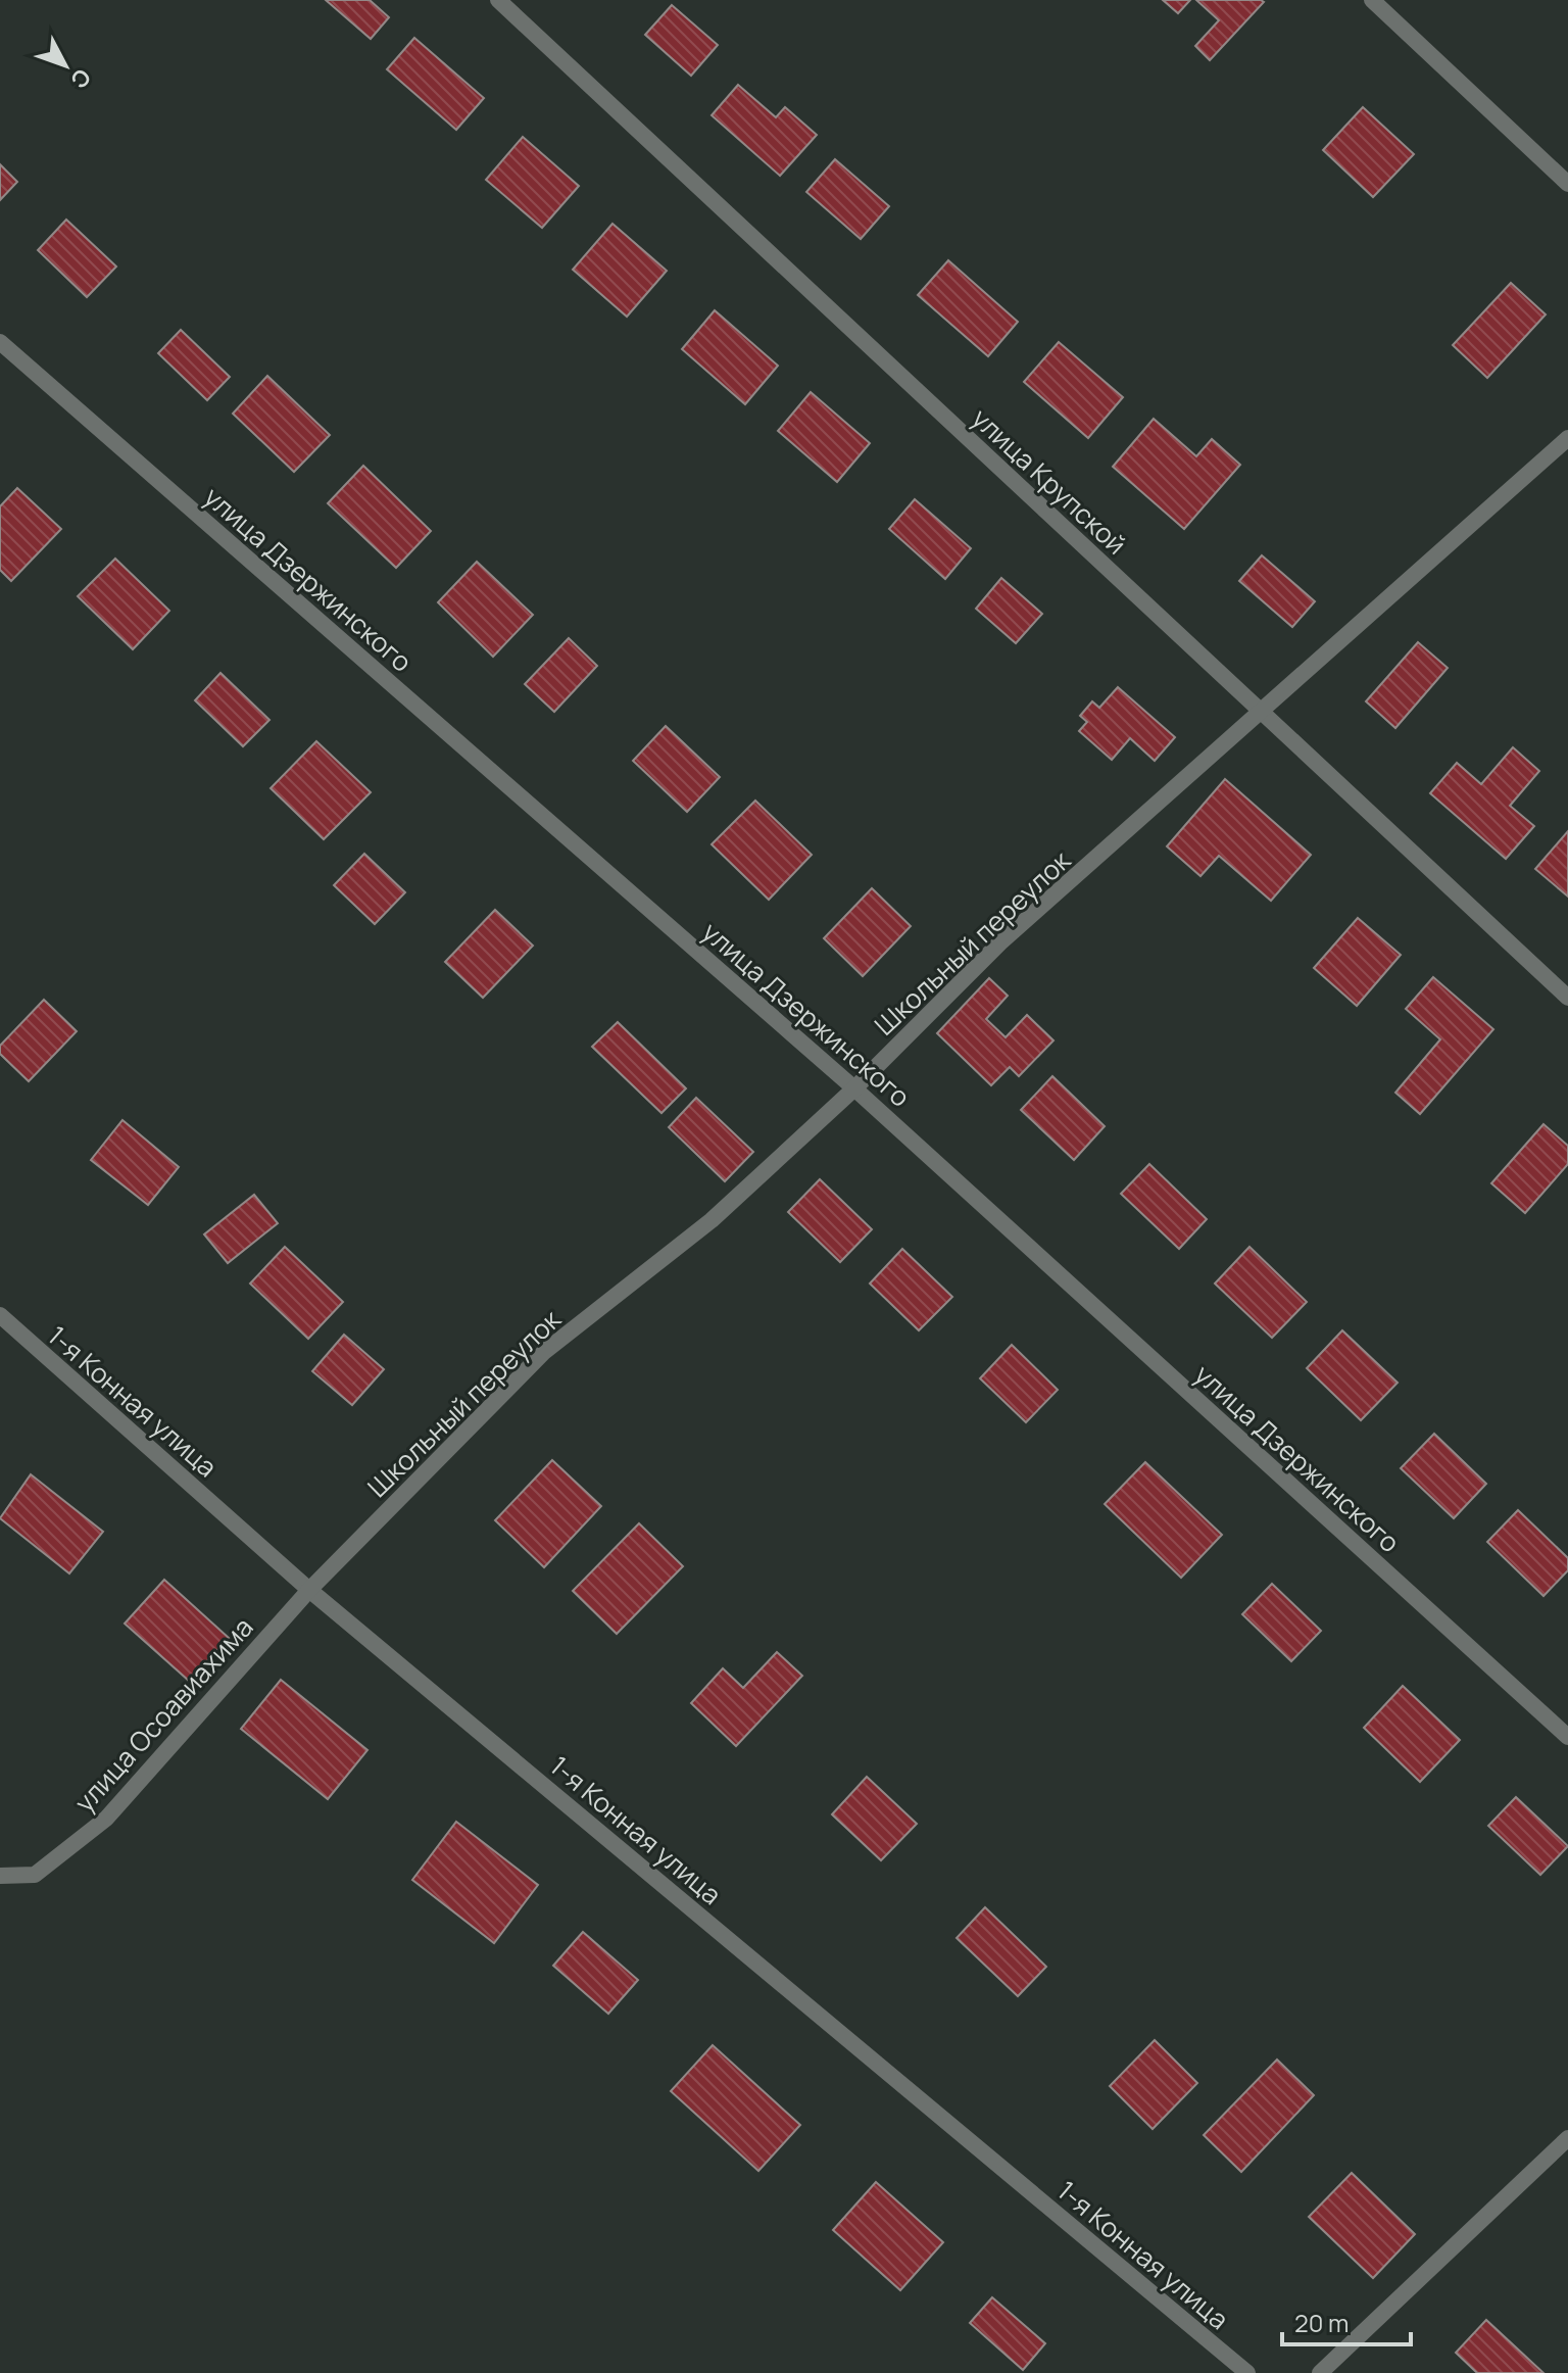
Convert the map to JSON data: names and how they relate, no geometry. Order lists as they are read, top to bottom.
{
  "streets": {
    "street": [
      "улица Крупской",
      "улица Дзержинского",
      "Школьный переулок",
      "1-я Конная улица",
      "улица Осоавиахима"
    ]
  },
  "crossings": [
    ["улица Крупской", "Школьный переулок"],
    ["улица Дзержинского", "Школьный переулок"],
    ["Школьный переулок", "1-я Конная улица"],
    ["Школьный переулок", "улица Осоавиахима"],
    ["1-я Конная улица", "улица Осоавиахима"]
  ],
  "scale_bar": "20 m",
  "north": "bottom right"
}
